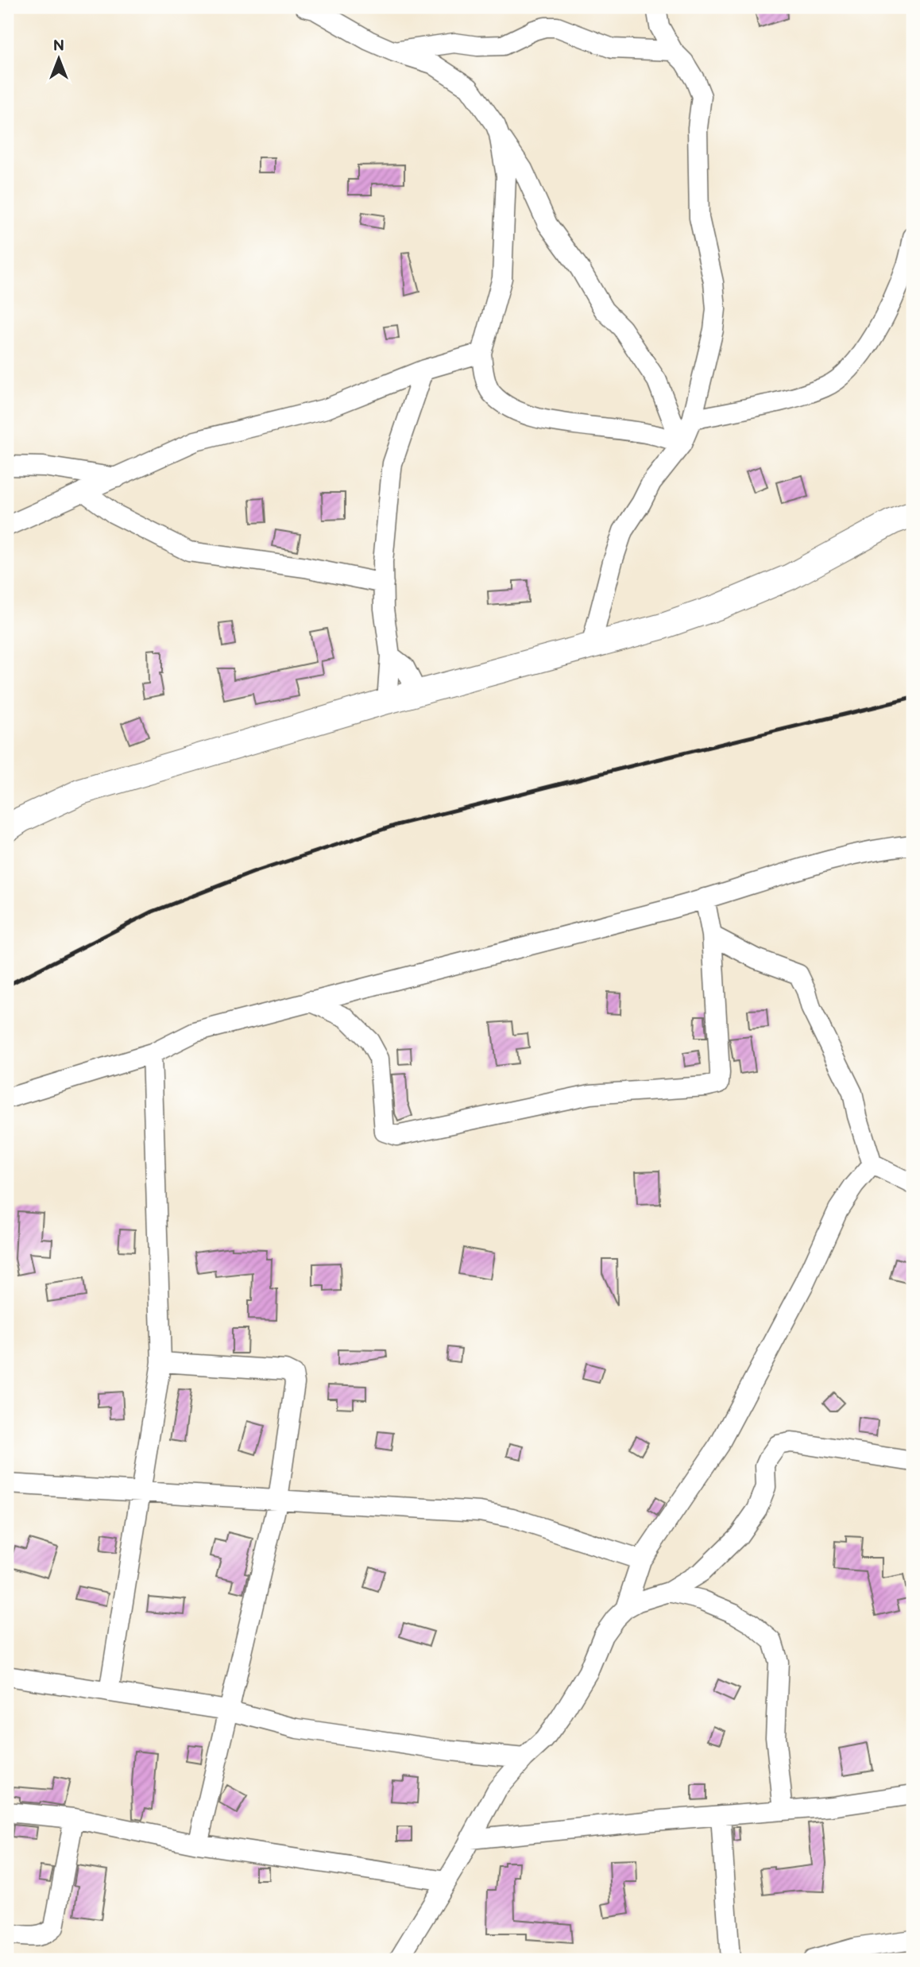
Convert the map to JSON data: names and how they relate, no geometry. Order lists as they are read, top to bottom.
{
  "north": "top"
}
